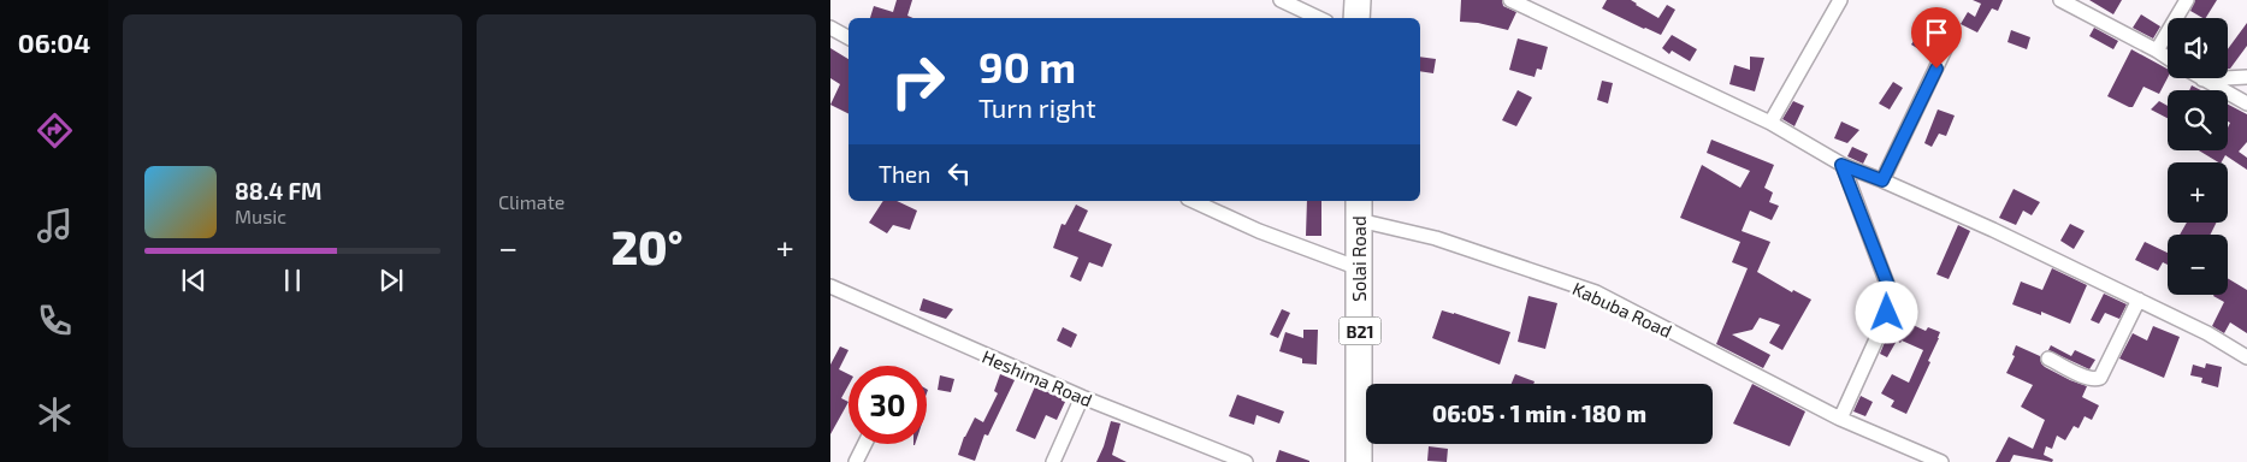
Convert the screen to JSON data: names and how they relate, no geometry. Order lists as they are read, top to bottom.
{
  "streets": {
    "highway": ["Solai Road", "B21"],
    "street": ["Kabuba Road", "Heshima Road"]
  },
  "crossings": [
    ["Solai Road", "Kabuba Road"]
  ],
  "page": {
    "tabs": "06:04",
    "tile": "Climate",
    "map_buttons": ["+", "−"],
    "turn": ["90 m", "Turn right"],
    "then": "Then",
    "song": ["88.4 FM", "Music"],
    "heat": ["−", "20°", "+"],
    "limit": "30",
    "trip": "06:05 · 1 min · 180 m"
  }
}
